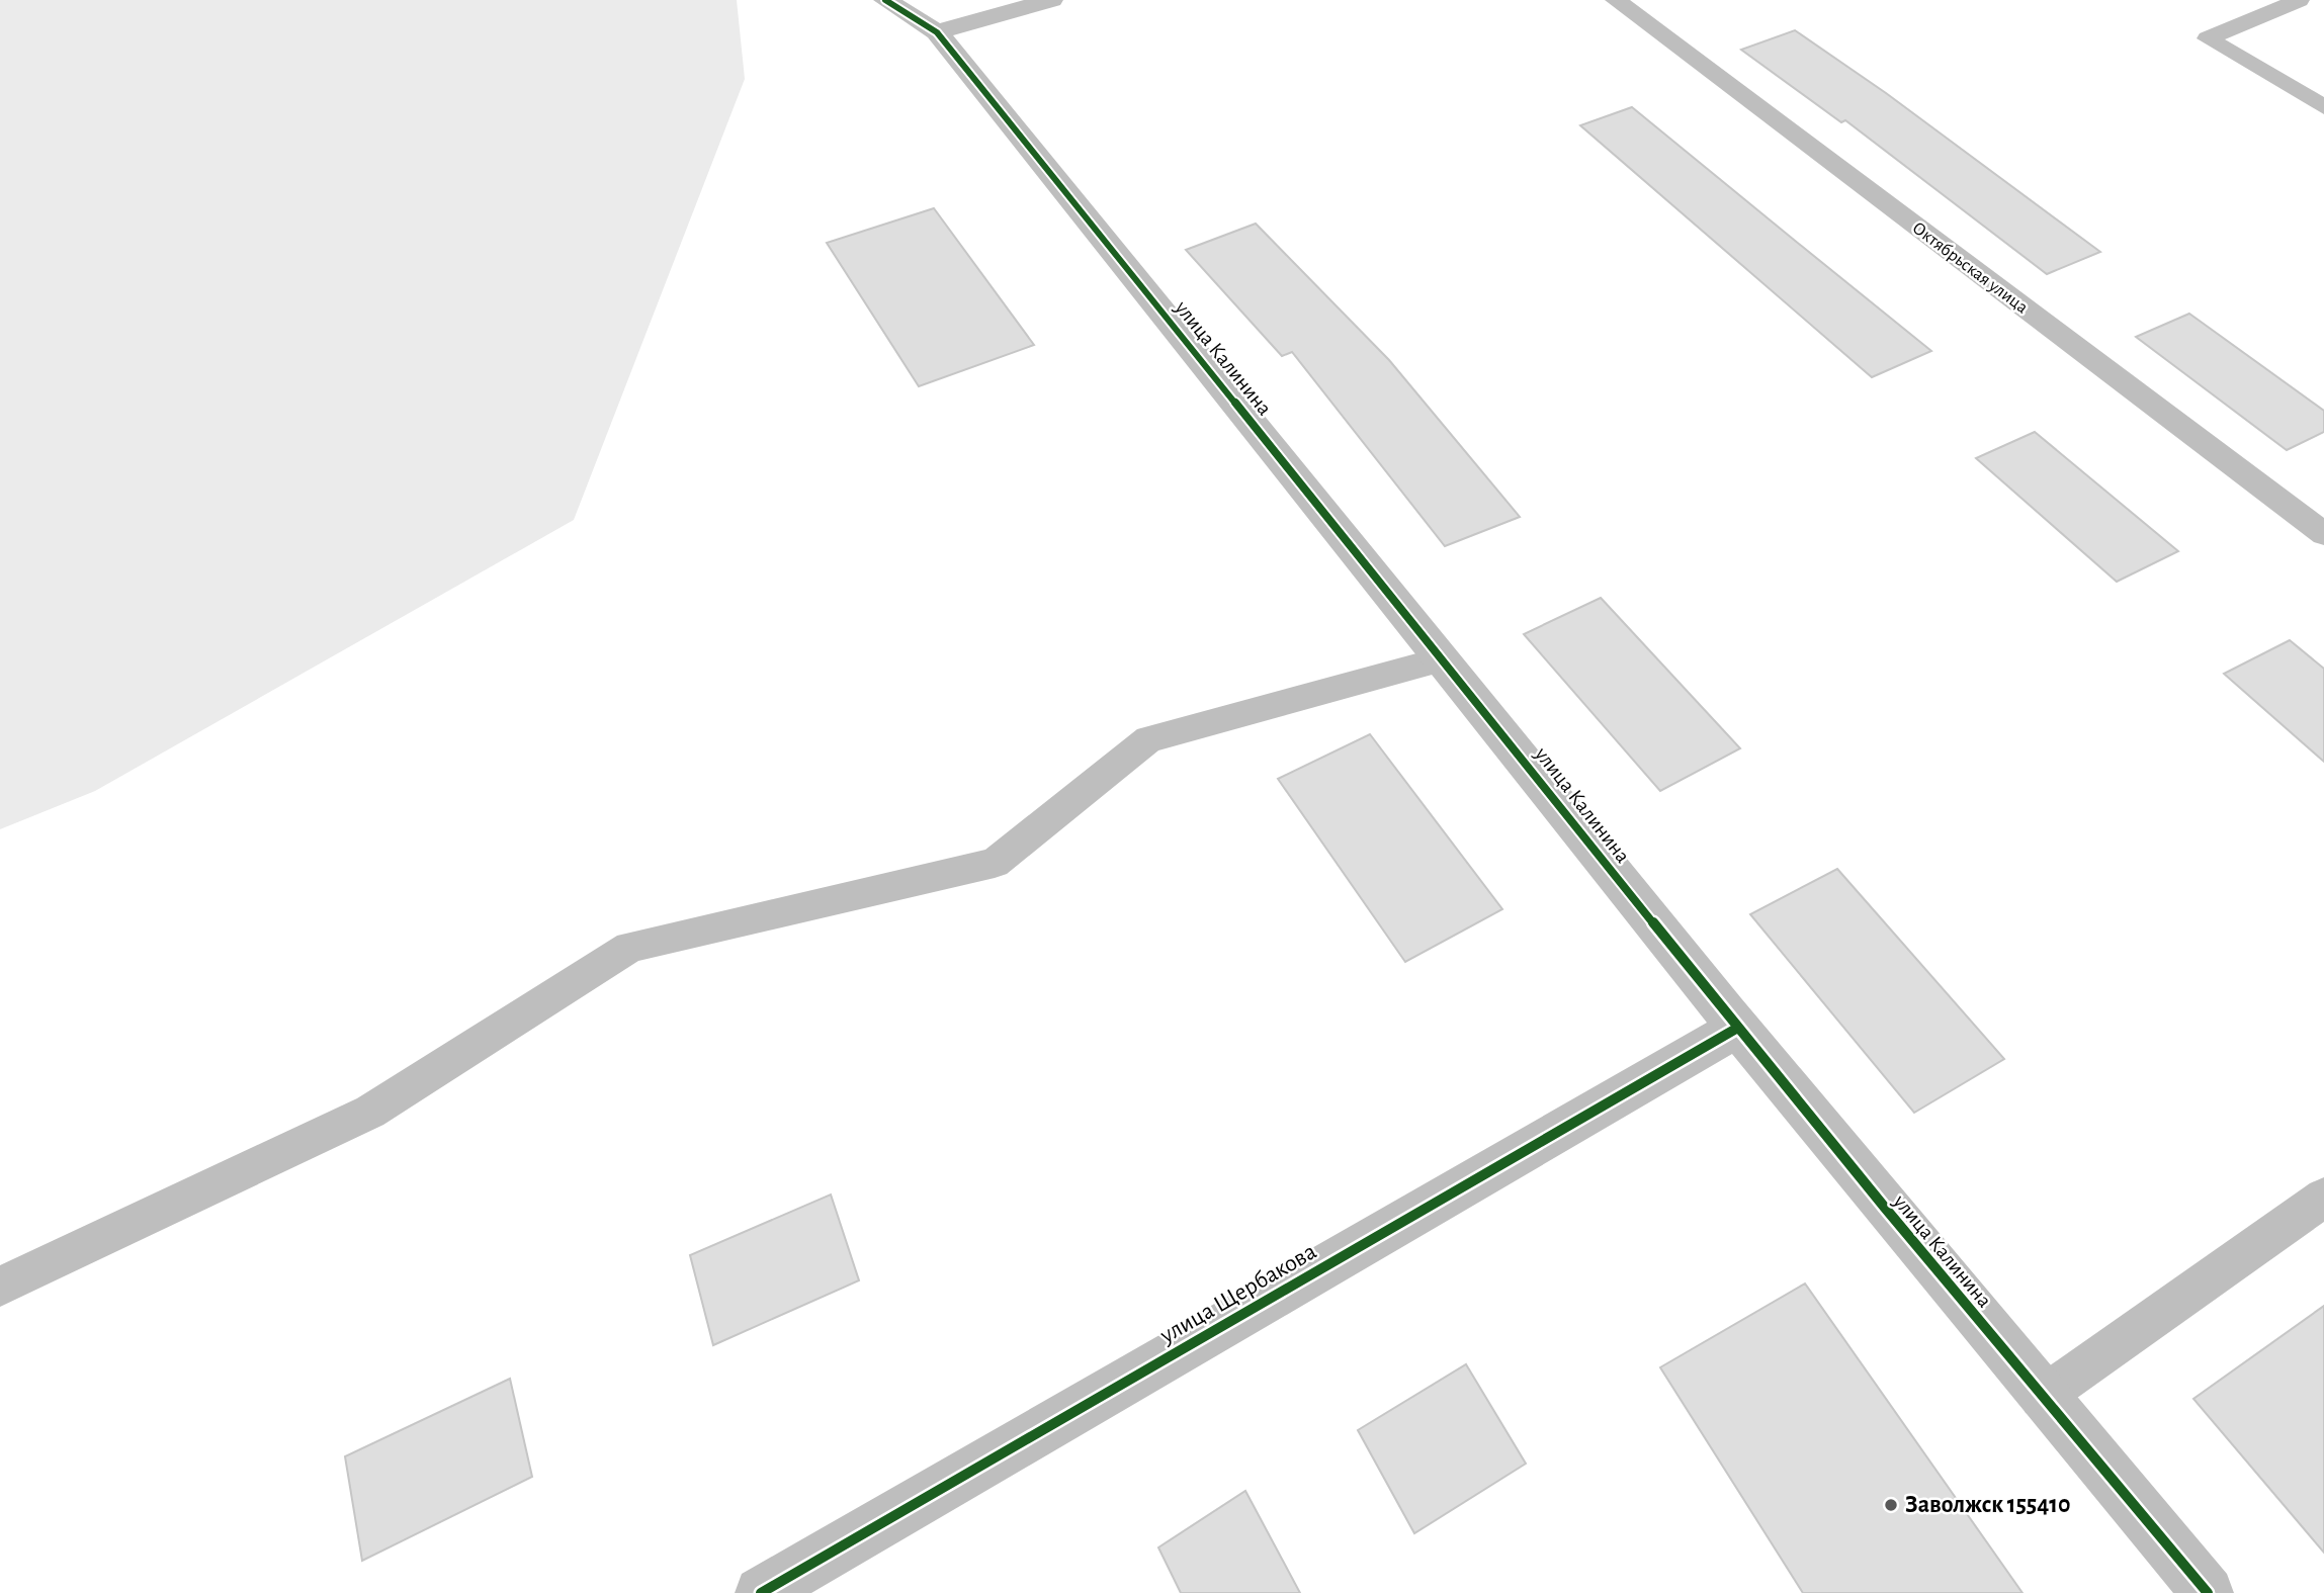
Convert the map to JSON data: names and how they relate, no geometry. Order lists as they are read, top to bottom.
{
  "streets": {
    "street": ["улица Калинина", "улица Щербакова"],
    "lane": ["Октябрьская улица"]
  },
  "crossings": [
    ["улица Калинина", "улица Щербакова"]
  ],
  "places": ["Заволжск 155410"]
}
